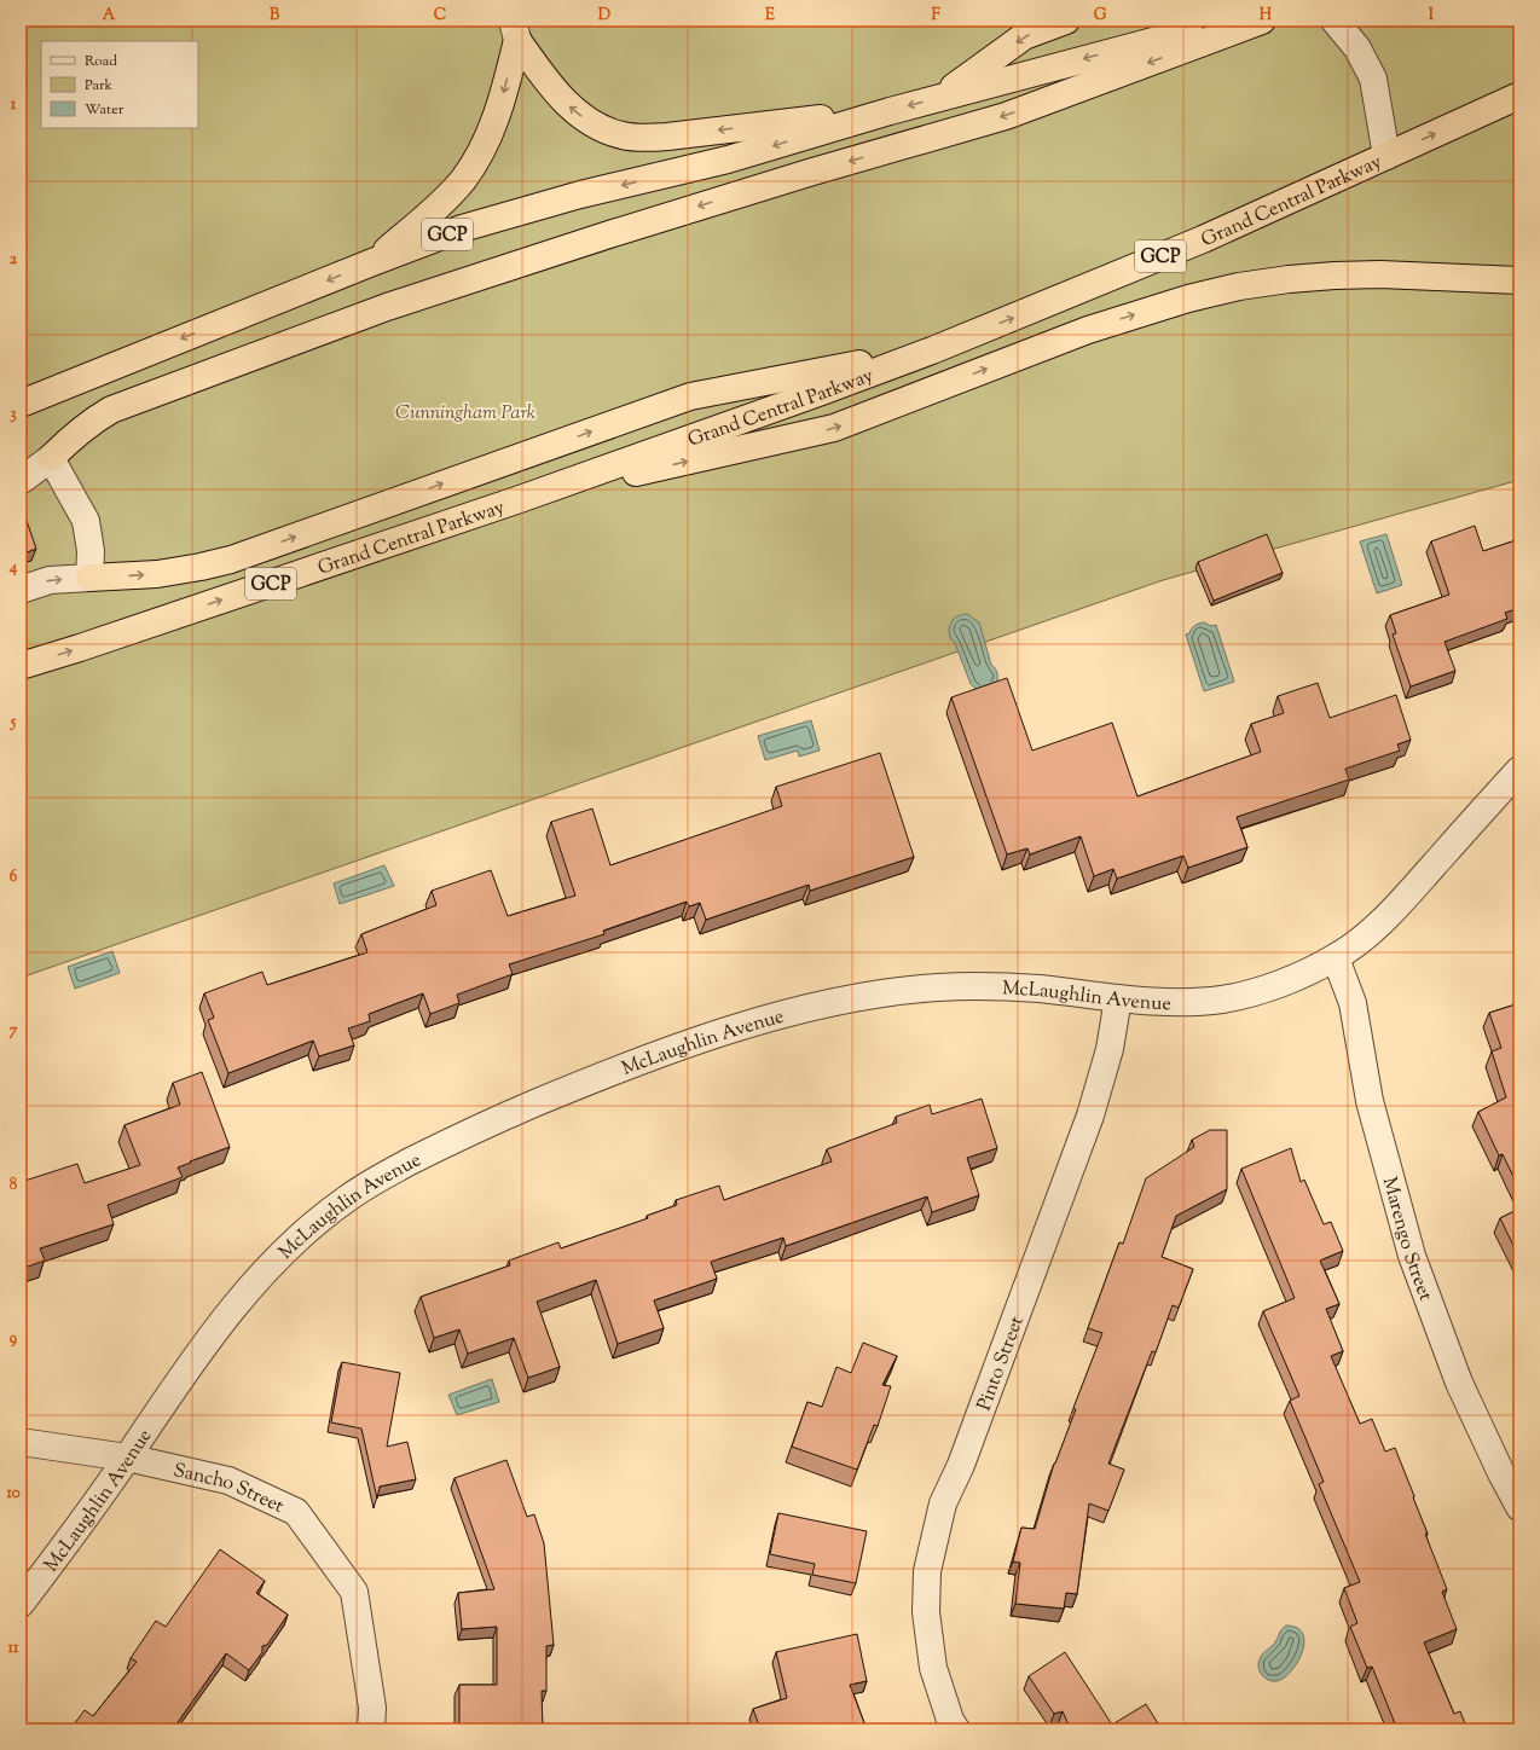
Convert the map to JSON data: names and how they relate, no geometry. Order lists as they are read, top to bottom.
{
  "streets": {
    "highway": ["Grand Central Parkway", "GCP"],
    "street": [
      "McLaughlin Avenue",
      "Marengo Street",
      "Pinto Street",
      "Sancho Street"
    ]
  },
  "crossings": [
    ["McLaughlin Avenue", "Marengo Street"],
    ["McLaughlin Avenue", "Pinto Street"],
    ["McLaughlin Avenue", "Sancho Street"]
  ],
  "parks": ["Cunningham Park"],
  "legend": ["Road", "Park", "Water"],
  "grid": {
    "columns": [
      "A",
      "B",
      "C",
      "D",
      "E",
      "F",
      "G",
      "H",
      "I"
    ],
    "rows": [
      "1",
      "2",
      "3",
      "4",
      "5",
      "6",
      "7",
      "8",
      "9",
      "10",
      "11"
    ]
  }
}
